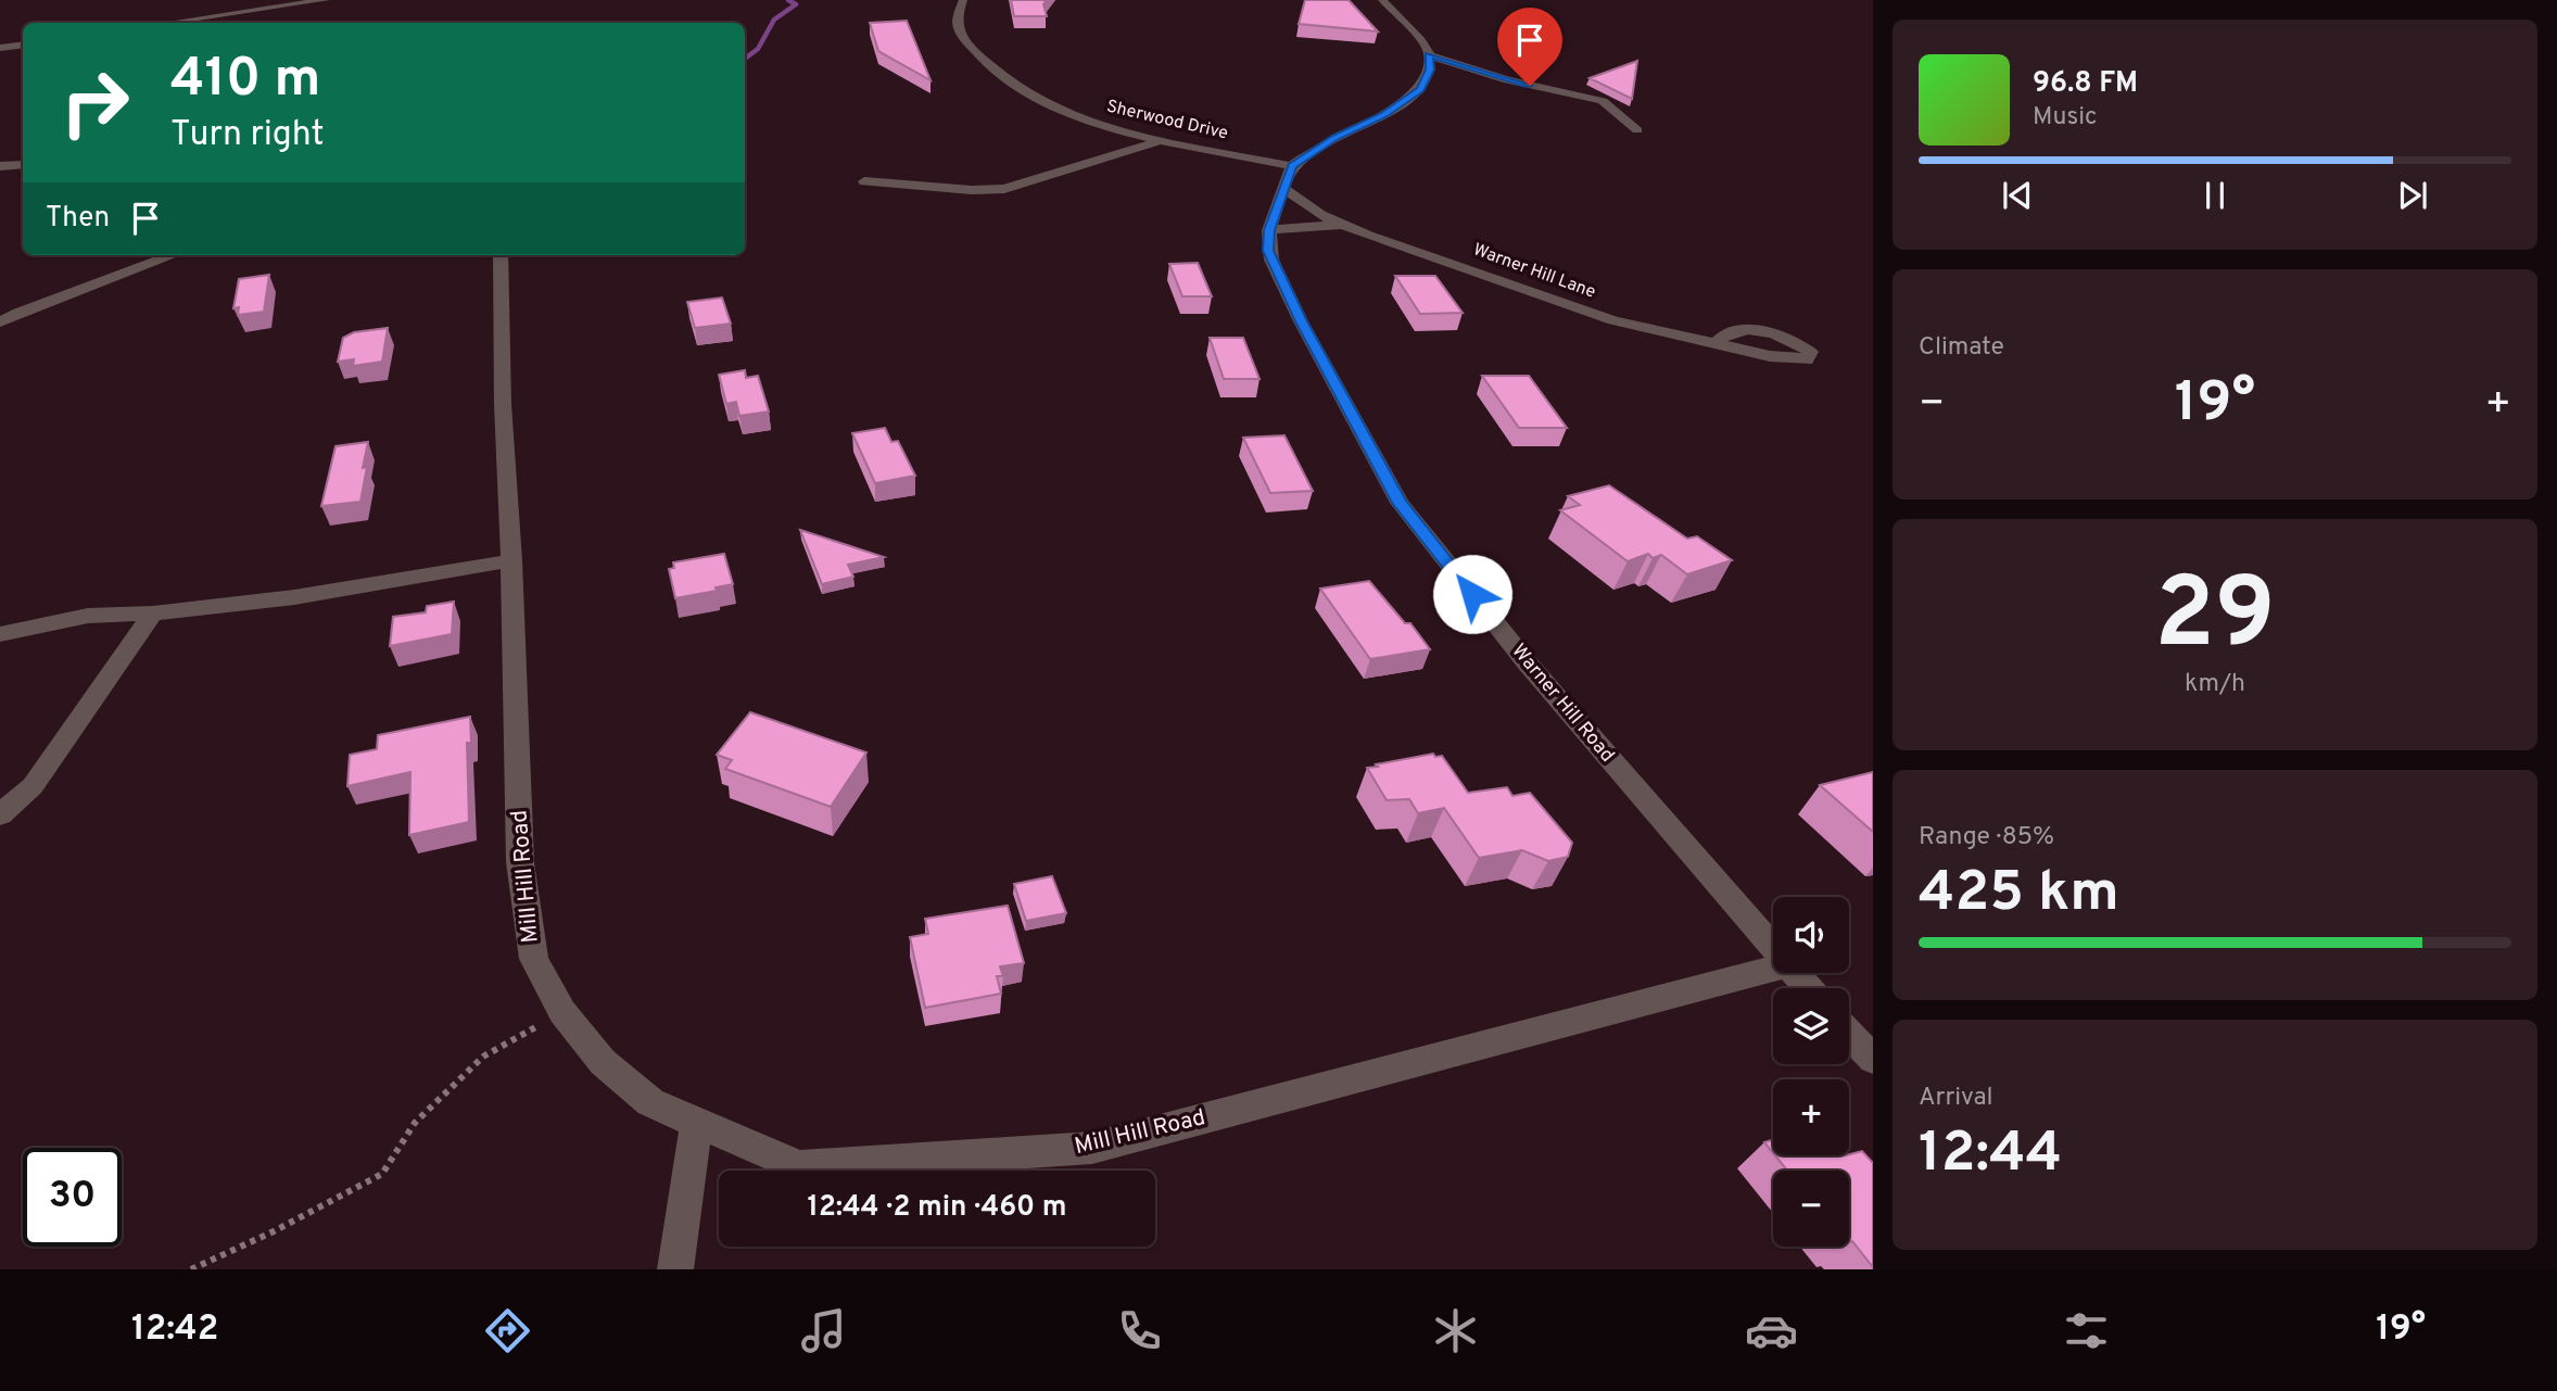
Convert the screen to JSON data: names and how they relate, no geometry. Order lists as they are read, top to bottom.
{
  "streets": {
    "street": [
      "Sherwood Drive",
      "Warner Hill Lane",
      "Warner Hill Road",
      "Mill Hill Road"
    ]
  },
  "crossings": [
    ["Sherwood Drive", "Warner Hill Road"],
    ["Warner Hill Lane", "Warner Hill Road"]
  ],
  "page": {
    "turn": ["410 m", "Turn right"],
    "song": ["96.8 FM", "Music"],
    "then": "Then",
    "tile": [
      "Climate",
      ["29", "km/h"],
      ["Range · 85%", "425 km"],
      ["Arrival", "12:44"]
    ],
    "heat": ["−", "19°", "+"],
    "map_buttons": ["+", "−"],
    "limit": "30",
    "trip": "12:44 · 2 min · 460 m",
    "tabs": ["12:42", "19°"]
  }
}
